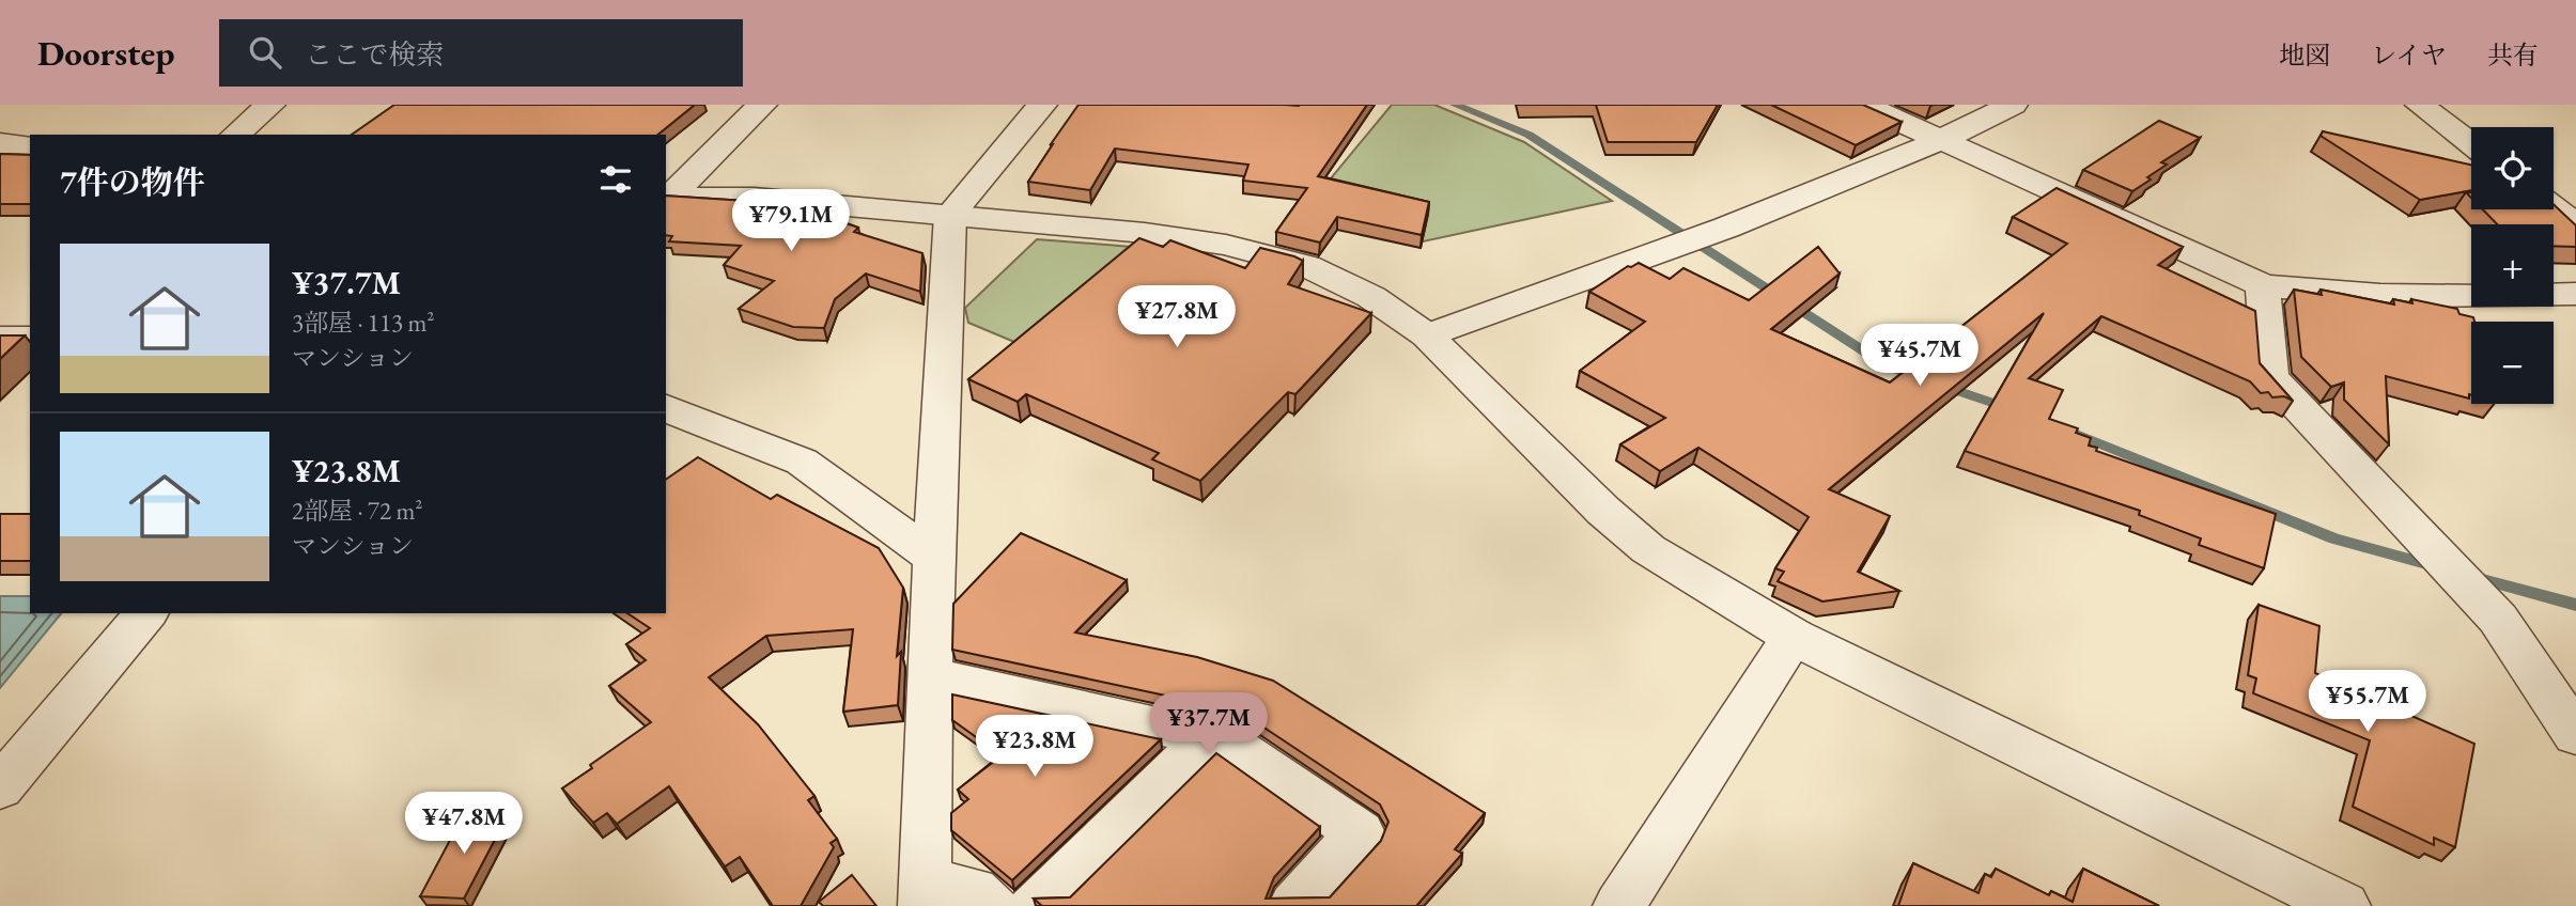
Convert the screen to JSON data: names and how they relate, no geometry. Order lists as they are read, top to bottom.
{
  "page": {
    "header": "Doorstep",
    "search": "ここで検索",
    "nav": ["地図", "レイヤ", "共有"],
    "map_buttons": ["+", "−"],
    "heading": "7件の物件",
    "price": [
      "¥79.1M",
      "¥27.8M",
      "¥45.7M",
      "¥55.7M",
      "¥37.7M",
      "¥23.8M",
      "¥47.8M"
    ],
    "list": [
      {
        "name": "¥37.7M",
        "note": "3部屋 · 113 m² · マンション"
      },
      {
        "name": "¥23.8M",
        "note": "2部屋 · 72 m² · マンション"
      }
    ]
  }
}
